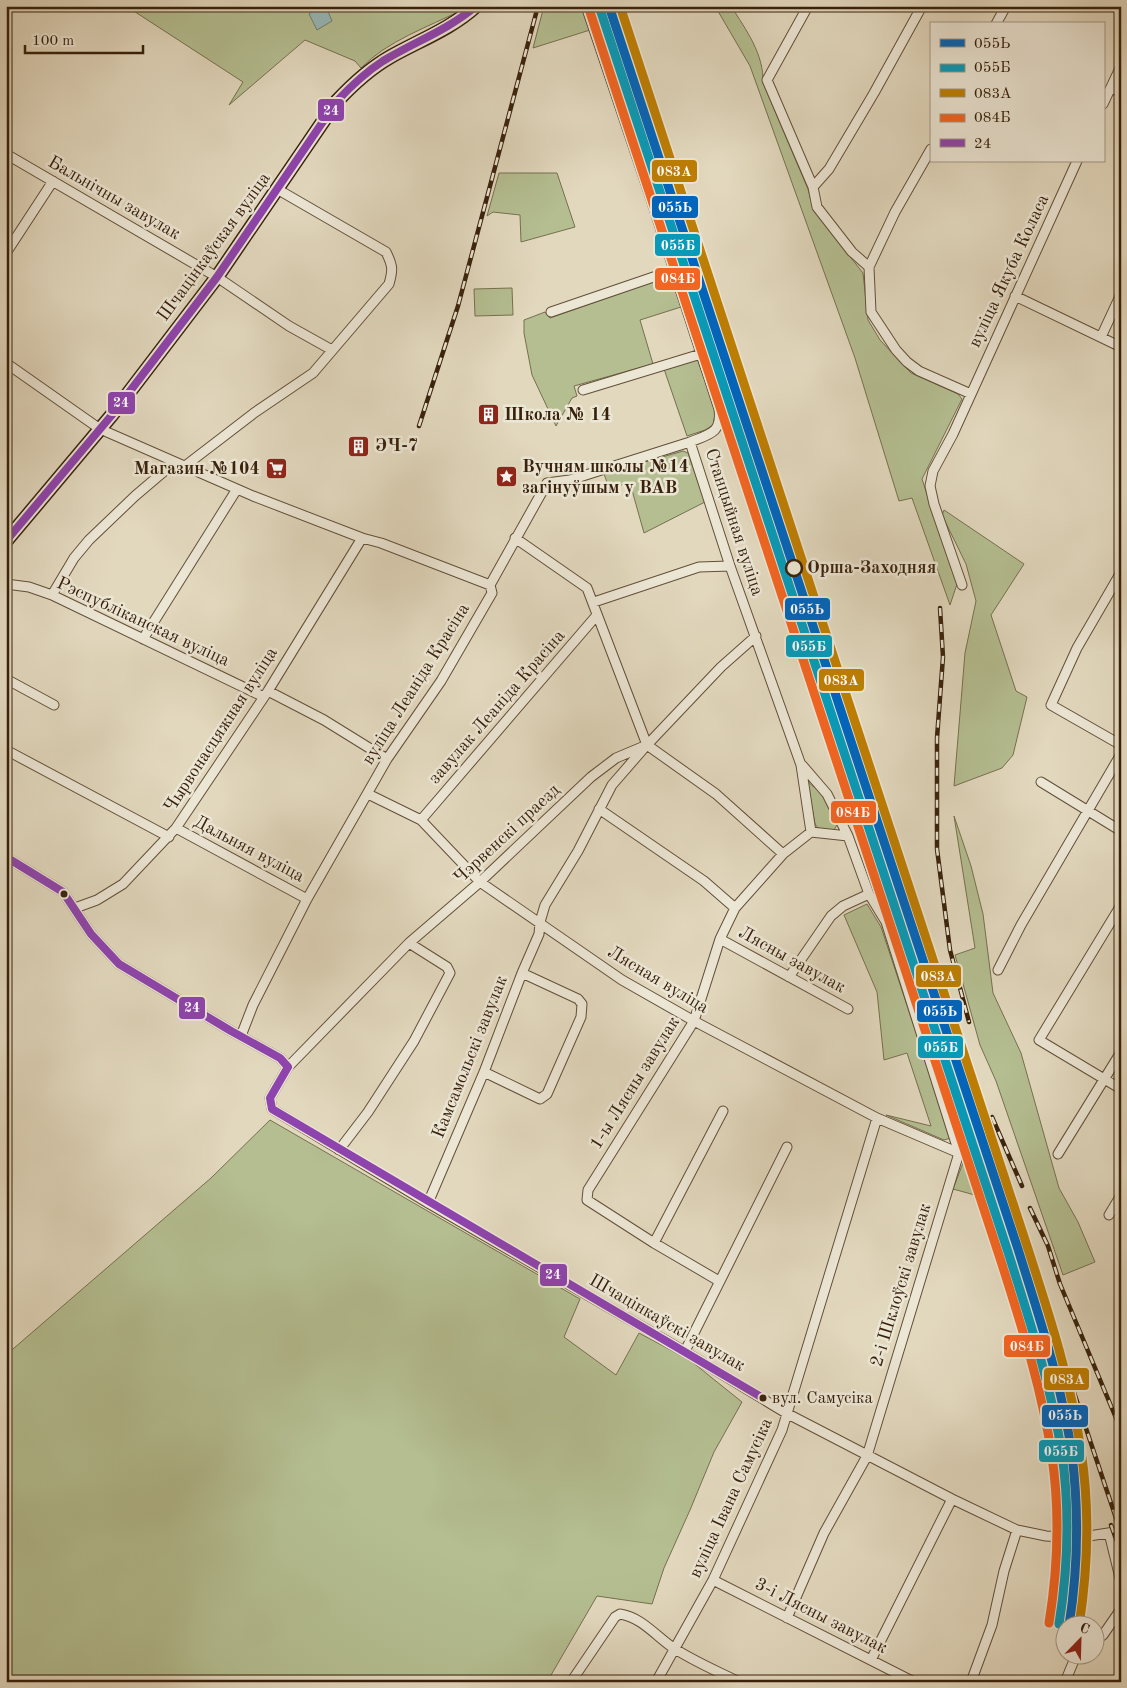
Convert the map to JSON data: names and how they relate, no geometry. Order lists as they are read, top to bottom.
{
  "streets": {
    "street": [
      "Бальнічны завулак",
      "Шчацінкаўская вуліца",
      "вуліца Якуба Коласа",
      "Станцыйная вуліца",
      "Рэспубліканская вуліца",
      "вуліца Леаніда Красіна",
      "завулак Леаніда Красіна",
      "Чырвонасцяжная вуліца",
      "Чэрвенскі праезд",
      "Дальняя вуліца",
      "Лясны завулак",
      "Лясная вуліца",
      "Камсамольскі завулак",
      "1-ы Лясны завулак",
      "2-і Шклоўскі завулак",
      "Шчацінкаўскі завулак",
      "вуліца Івана Самусіка",
      "3-і Лясны завулак"
    ]
  },
  "crossings": [
    ["Бальнічны завулак", "Шчацінкаўская вуліца"],
    ["Станцыйная вуліца", "вуліца Леаніда Красіна"],
    ["Станцыйная вуліца", "Чэрвенскі праезд"],
    ["Рэспубліканская вуліца", "вуліца Леаніда Красіна"],
    ["Рэспубліканская вуліца", "Чырвонасцяжная вуліца"],
    ["вуліца Леаніда Красіна", "Дальняя вуліца"],
    ["вуліца Леаніда Красіна", "Лясная вуліца"],
    ["завулак Леаніда Красіна", "Лясная вуліца"],
    ["Чырвонасцяжная вуліца", "Дальняя вуліца"],
    ["Чэрвенскі праезд", "Лясная вуліца"],
    ["Чэрвенскі праезд", "Камсамольскі завулак"],
    ["Чэрвенскі праезд", "Шчацінкаўскі завулак"],
    ["Лясны завулак", "1-ы Лясны завулак"],
    ["Лясная вуліца", "Камсамольскі завулак"],
    ["Лясная вуліца", "1-ы Лясны завулак"],
    ["Лясная вуліца", "2-і Шклоўскі завулак"],
    ["Лясная вуліца", "вуліца Івана Самусіка"],
    ["Камсамольскі завулак", "Шчацінкаўскі завулак"],
    ["2-і Шклоўскі завулак", "Шчацінкаўскі завулак"],
    ["2-і Шклоўскі завулак", "3-і Лясны завулак"],
    ["Шчацінкаўскі завулак", "вуліца Івана Самусіка"],
    ["вуліца Івана Самусіка", "3-і Лясны завулак"]
  ],
  "places": {
    "building": ["Школа № 14", "ЭЧ-7"],
    "supermarket": ["Магазин №104"],
    "place": ["Вучням школы №14 загінуўшым у ВАВ"],
    "other": ["Орша-Заходняя", "вул. Самусіка"]
  },
  "lines": [
    "transit line 055Ь",
    "transit line 083А",
    "transit line 24",
    "transit line 055Б",
    "transit line 084Б"
  ],
  "legend": [
    "055Ь",
    "055Б",
    "083А",
    "084Б",
    "24"
  ],
  "scale_bar": "100 m",
  "north": "top right"
}
